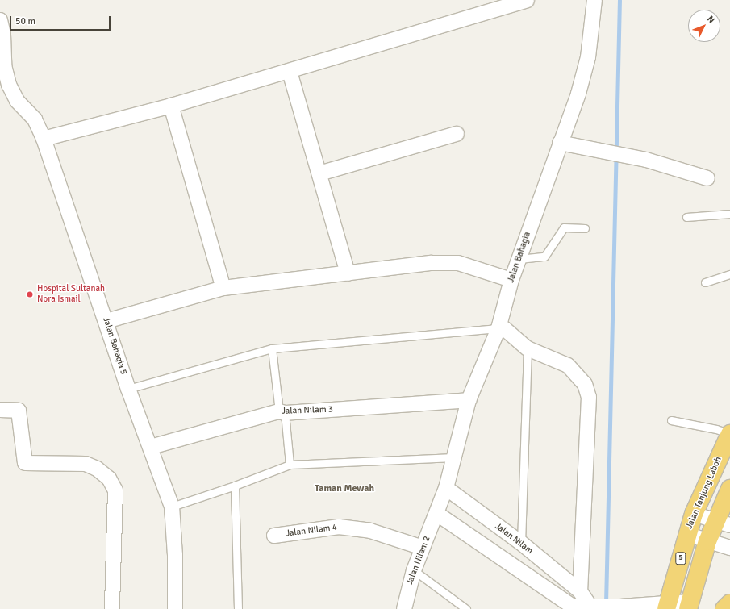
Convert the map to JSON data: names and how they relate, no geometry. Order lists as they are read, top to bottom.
{
  "streets": {
    "highway": ["Jalan Tanjung Laboh", "5"],
    "street": [
      "Jalan Bahagia",
      "Jalan Bahagia 5",
      "Jalan Nilam 3",
      "Jalan Nilam 4",
      "Jalan Nilam",
      "Jalan Nilam 2"
    ]
  },
  "crossings": [
    ["Jalan Bahagia", "Jalan Nilam 3"],
    ["Jalan Bahagia", "Jalan Nilam"],
    ["Jalan Bahagia", "Jalan Nilam 2"],
    ["Jalan Bahagia 5", "Jalan Nilam 3"],
    ["Jalan Nilam 4", "Jalan Nilam 2"]
  ],
  "districts": ["Taman Mewah"],
  "places": ["Hospital Sultanah Nora Ismail"],
  "scale_bar": "50 m",
  "north": "top right"
}
